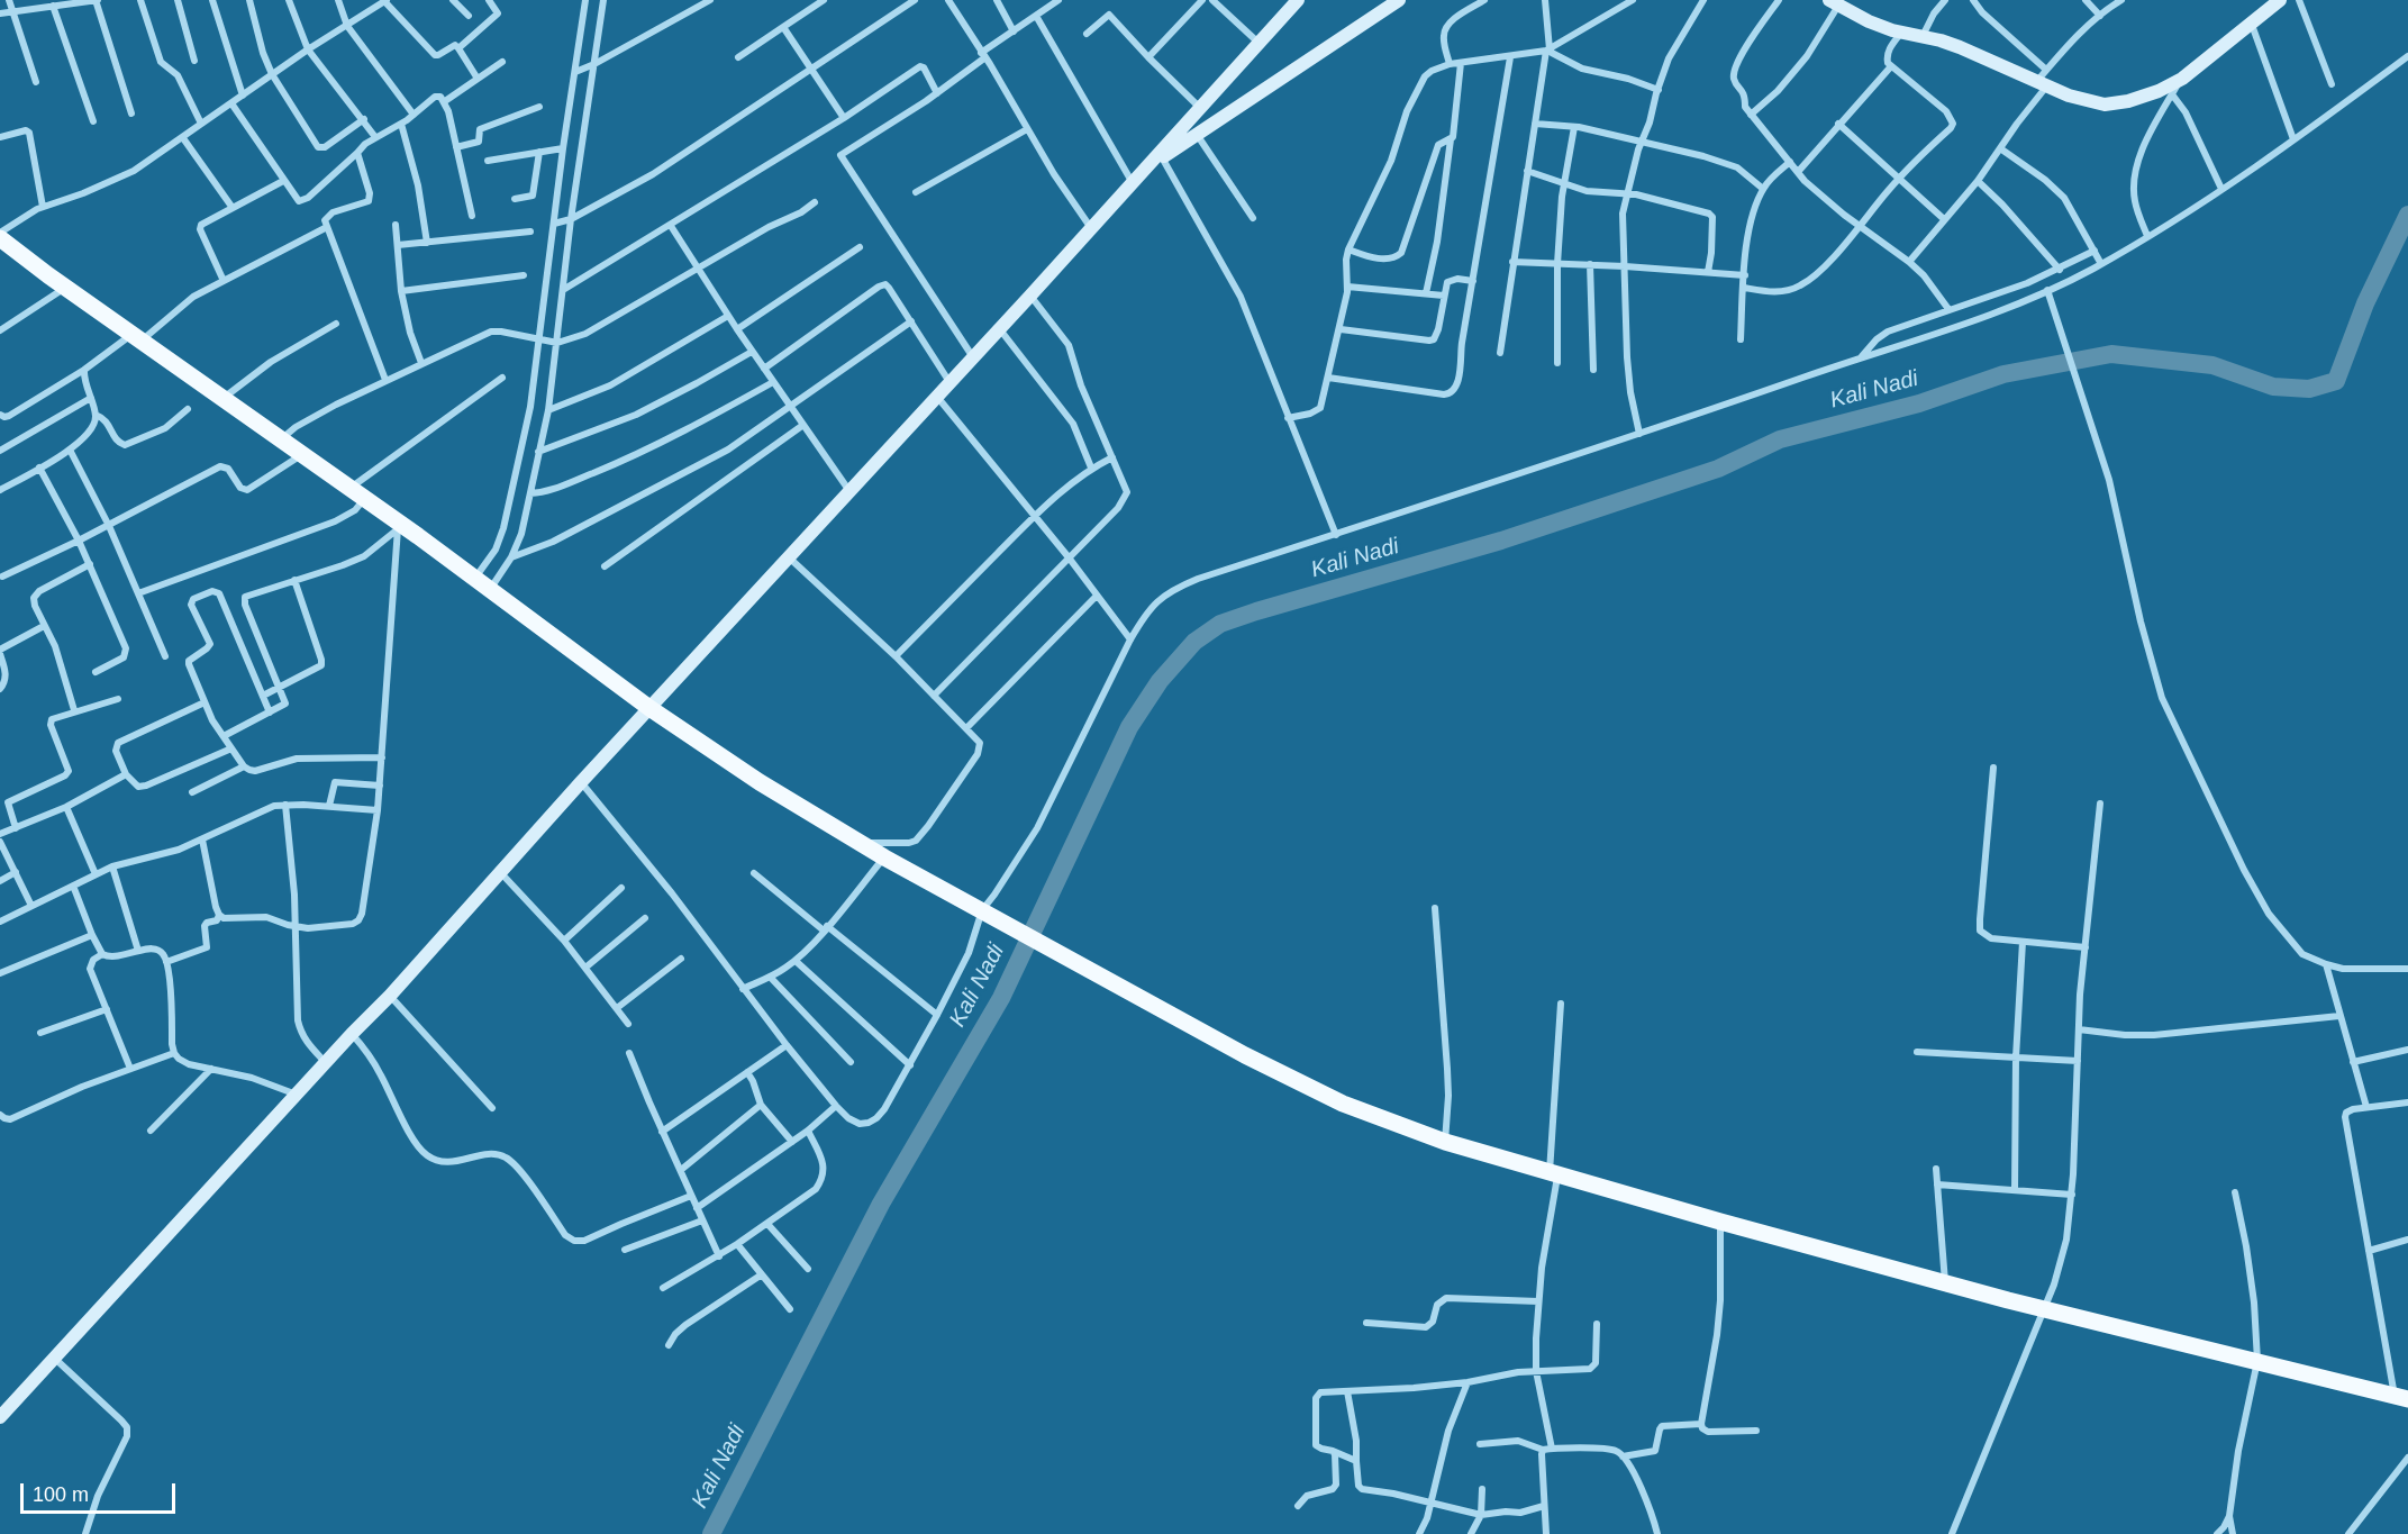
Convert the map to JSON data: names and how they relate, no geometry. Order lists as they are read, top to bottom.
{
  "water": ["Kali Nadi"],
  "scale_bar": "100 m"
}
